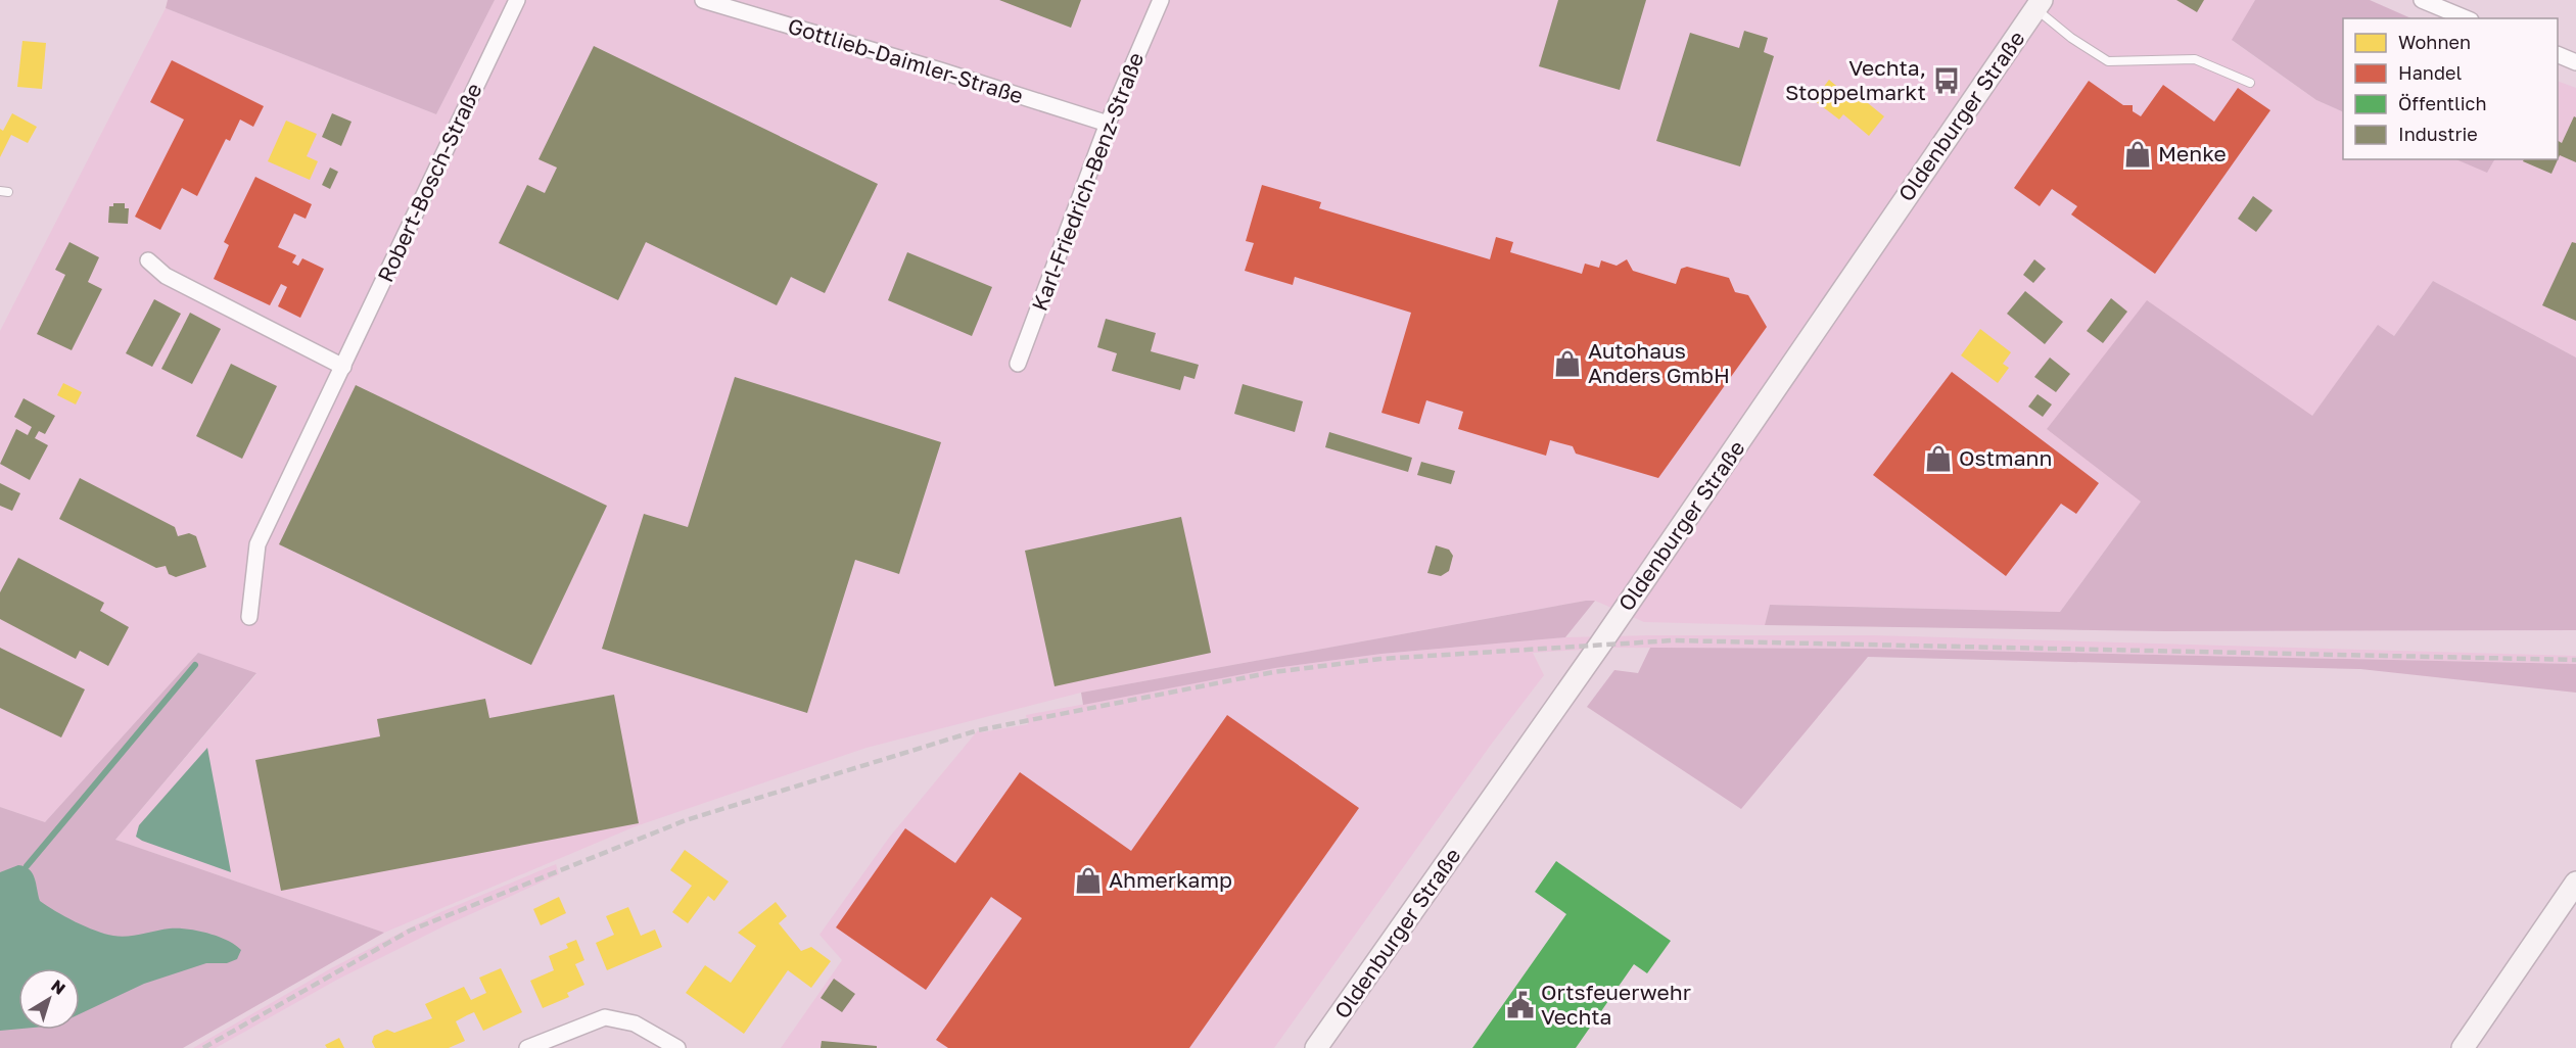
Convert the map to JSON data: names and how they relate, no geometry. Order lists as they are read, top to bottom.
{
  "streets": {
    "main road": ["Oldenburger Straße"],
    "street": ["Gottlieb-Daimler-Straße", "Karl-Friedrich-Benz-Straße", "Robert-Bosch-Straße"]
  },
  "crossings": [
    ["Gottlieb-Daimler-Straße", "Karl-Friedrich-Benz-Straße"]
  ],
  "places": {
    "bus stop": ["Vechta, Stoppelmarkt"],
    "shop": [
      "Menke",
      "Autohaus Anders GmbH",
      "Ostmann",
      "Ahmerkamp"
    ],
    "public building": ["Ortsfeuerwehr Vechta"]
  },
  "legend": [
    "Wohnen",
    "Handel",
    "Öffentlich",
    "Industrie"
  ],
  "north": "top right"
}
